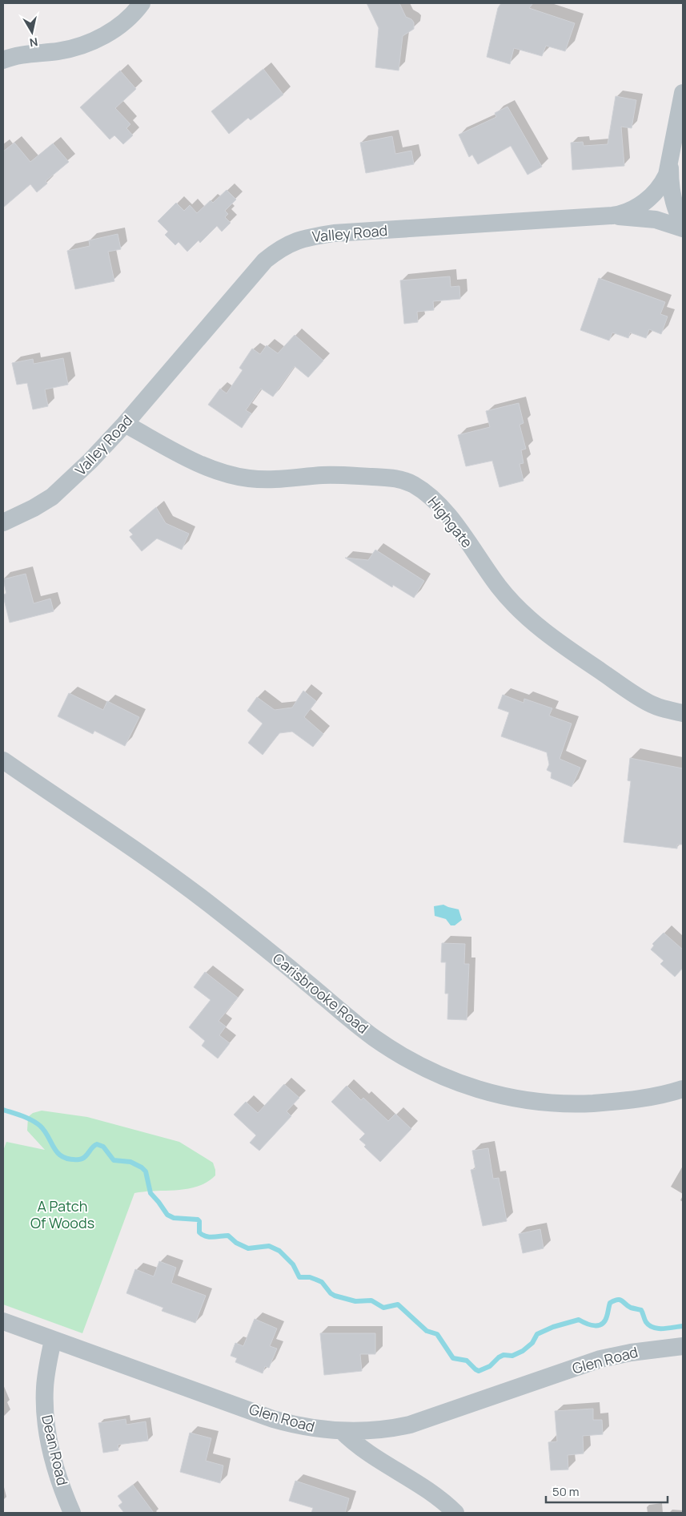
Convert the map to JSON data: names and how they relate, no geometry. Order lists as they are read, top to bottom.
{
  "streets": {
    "street": [
      "Valley Road",
      "Highgate",
      "Carisbrooke Road",
      "Glen Road",
      "Dean Road"
    ]
  },
  "crossings": [
    ["Valley Road", "Highgate"],
    ["Glen Road", "Dean Road"]
  ],
  "parks": ["A Patch Of Woods"],
  "scale_bar": "50 m",
  "north": "bottom"
}
